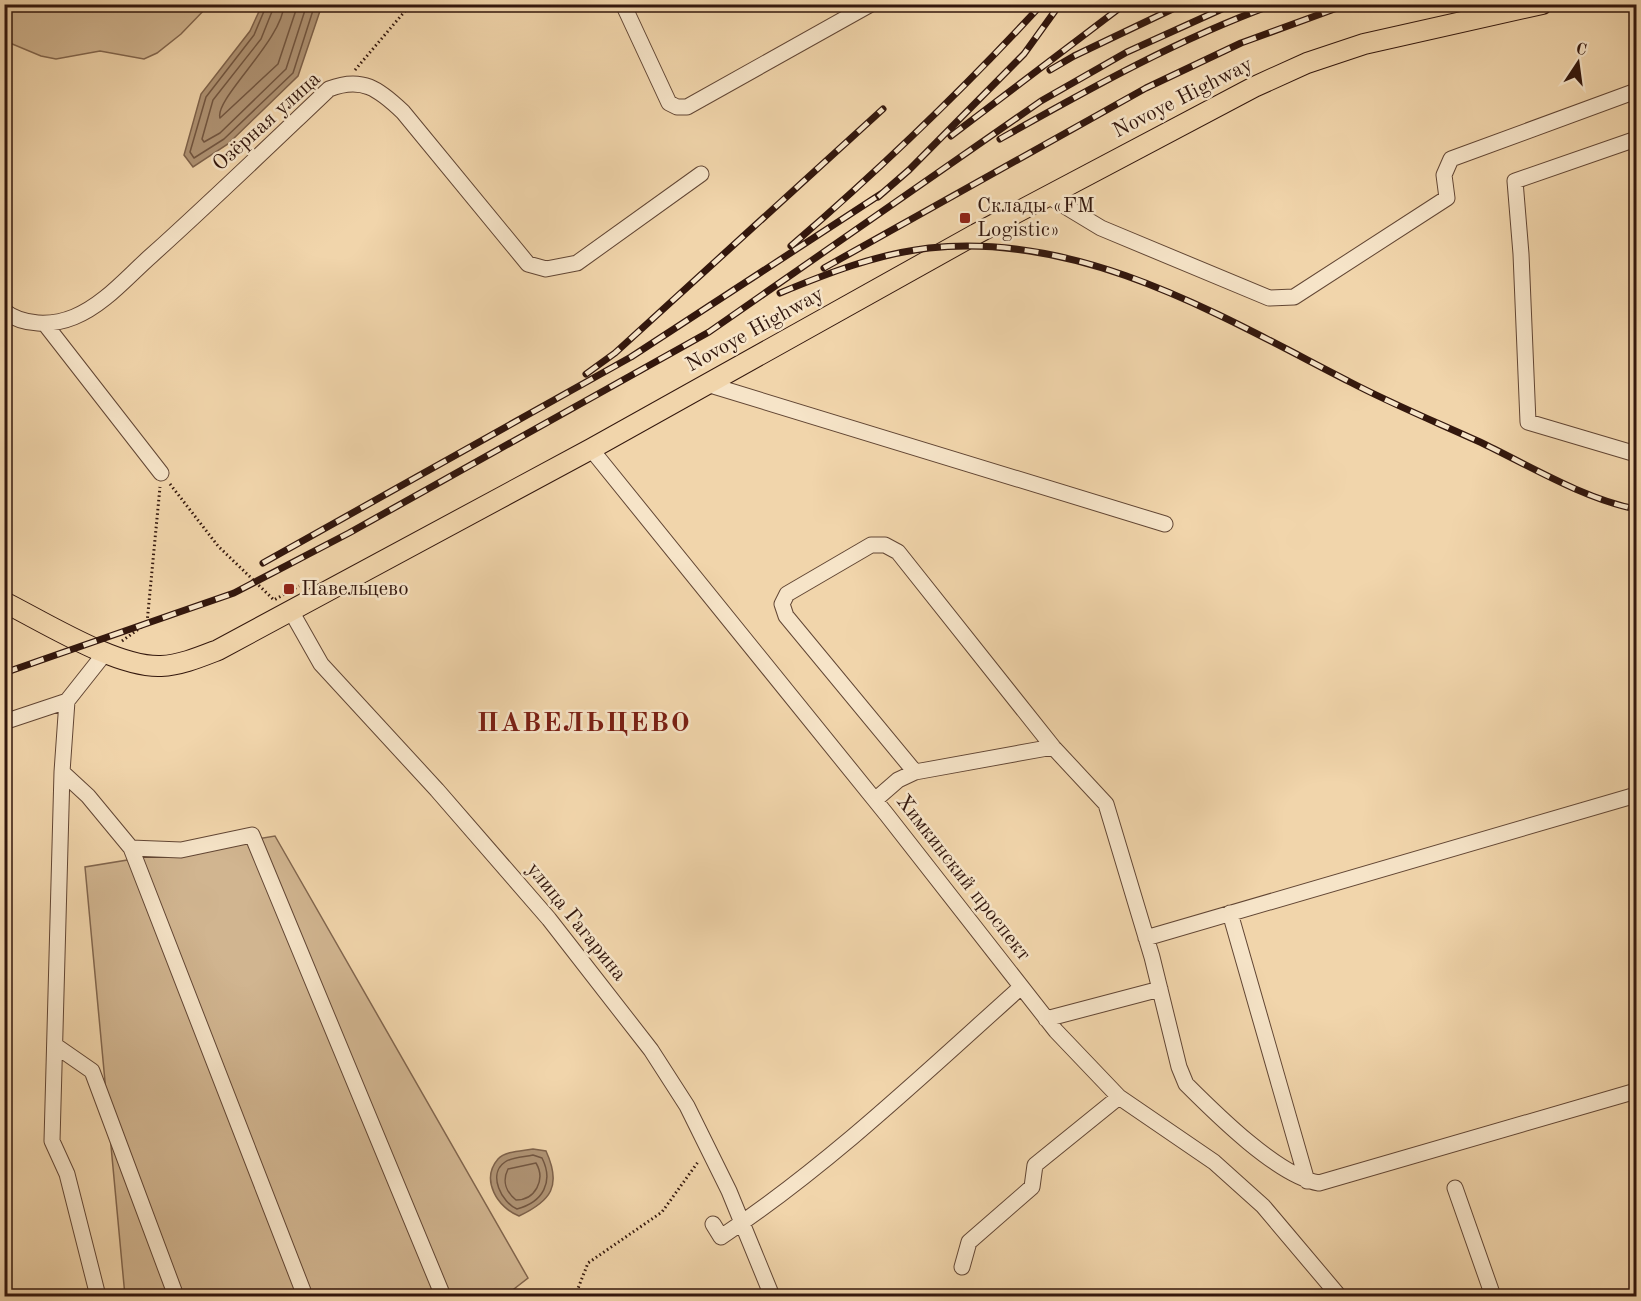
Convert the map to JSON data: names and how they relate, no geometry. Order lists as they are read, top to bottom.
{
  "streets": {
    "main road": ["Novoye Highway"],
    "street": ["Озёрная улица", "Химкинский проспект", "улица Гагарина"]
  },
  "crossings": [
    ["Novoye Highway", "Химкинский проспект"],
    ["Novoye Highway", "улица Гагарина"]
  ],
  "districts": ["ПАВЕЛЬЦЕВО"],
  "places": {
    "transit": ["Склады «FM Logistic»", "Павельцево"]
  },
  "north": "top"
}
